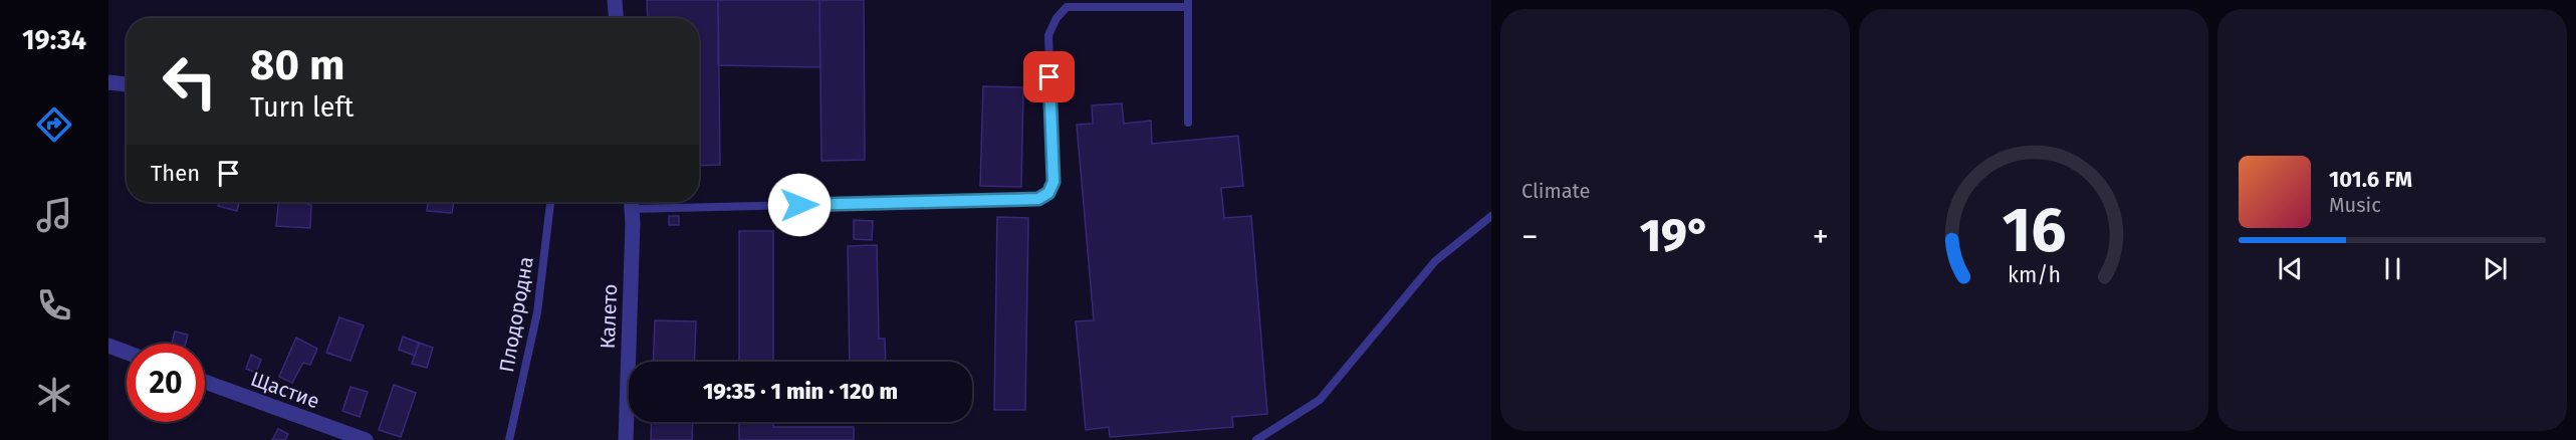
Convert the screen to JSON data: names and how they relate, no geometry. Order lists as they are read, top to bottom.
{
  "streets": {
    "street": ["Калето", "Щастие"],
    "lane": ["Плодородна"]
  },
  "page": {
    "tabs": "19:34",
    "tile": "Climate",
    "turn": ["80 m", "Turn left"],
    "then": "Then",
    "song": ["101.6 FM", "Music"],
    "heat": ["−", "19°", "+"],
    "limit": "20",
    "trip": "19:35 · 1 min · 120 m",
    "gauge": ["16", "km/h"]
  }
}
